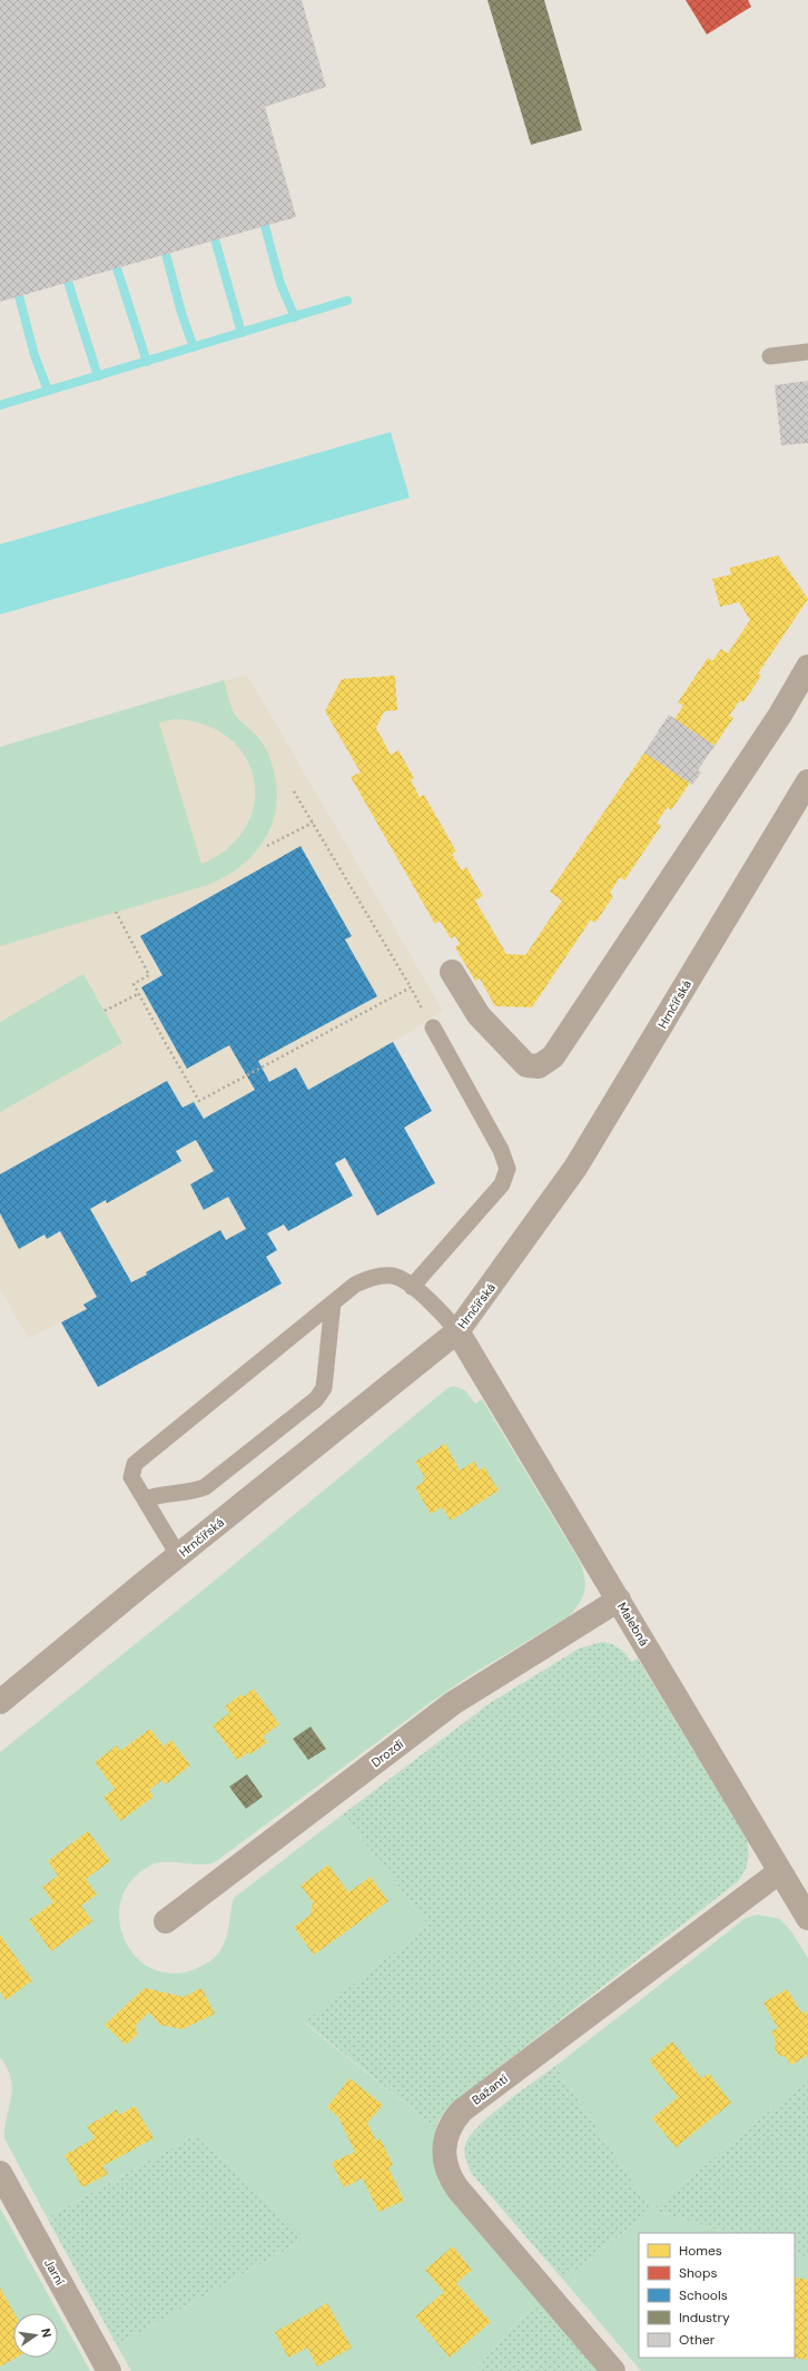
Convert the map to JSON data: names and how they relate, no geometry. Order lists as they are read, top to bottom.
{
  "streets": {
    "street": [
      "Hrnčířská",
      "Malebná",
      "Drozdí",
      "Bažantí",
      "Jarní"
    ]
  },
  "crossings": [
    ["Hrnčířská", "Malebná"],
    ["Malebná", "Drozdí"],
    ["Malebná", "Bažantí"]
  ],
  "legend": [
    "Homes",
    "Shops",
    "Schools",
    "Industry",
    "Other"
  ],
  "north": "right"
}
